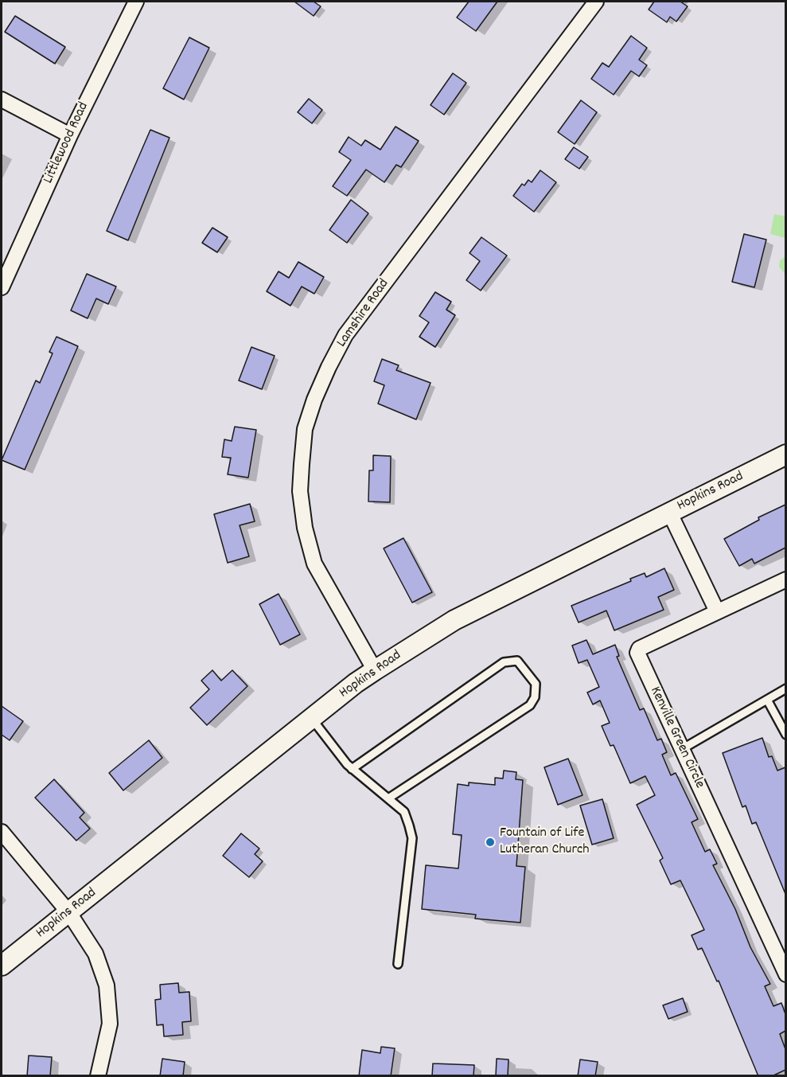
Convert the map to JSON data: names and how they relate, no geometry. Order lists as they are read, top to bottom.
{
  "streets": {
    "main road": ["Hopkins Road"],
    "street": ["Littlewood Road", "Lamshire Road", "Kenville Green Circle"]
  },
  "crossings": [
    ["Lamshire Road", "Hopkins Road"]
  ],
  "places": ["Fountain of Life Lutheran Church"]
}
